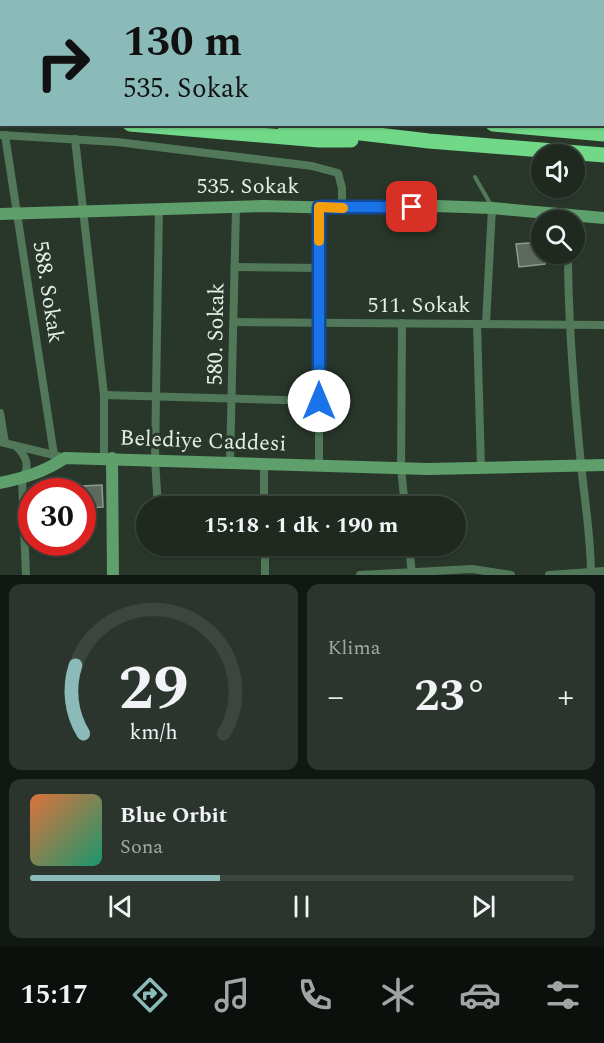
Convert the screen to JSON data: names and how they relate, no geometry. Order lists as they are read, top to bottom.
{
  "streets": {
    "street": [
      "535. Sokak",
      "588. Sokak",
      "511. Sokak",
      "580. Sokak",
      "Belediye Caddesi"
    ]
  },
  "crossings": [
    ["535. Sokak", "588. Sokak"],
    ["535. Sokak", "580. Sokak"],
    ["588. Sokak", "Belediye Caddesi"],
    ["511. Sokak", "580. Sokak"],
    ["580. Sokak", "Belediye Caddesi"]
  ],
  "page": {
    "turn": ["130 m", "535. Sokak"],
    "limit": "30",
    "trip": "15:18 · 1 dk · 190 m",
    "tile": "Klima",
    "heat": ["−", "23°", "+"],
    "song": ["Blue Orbit", "Sona"],
    "tabs": "15:17",
    "gauge": ["29", "km/h"]
  }
}
